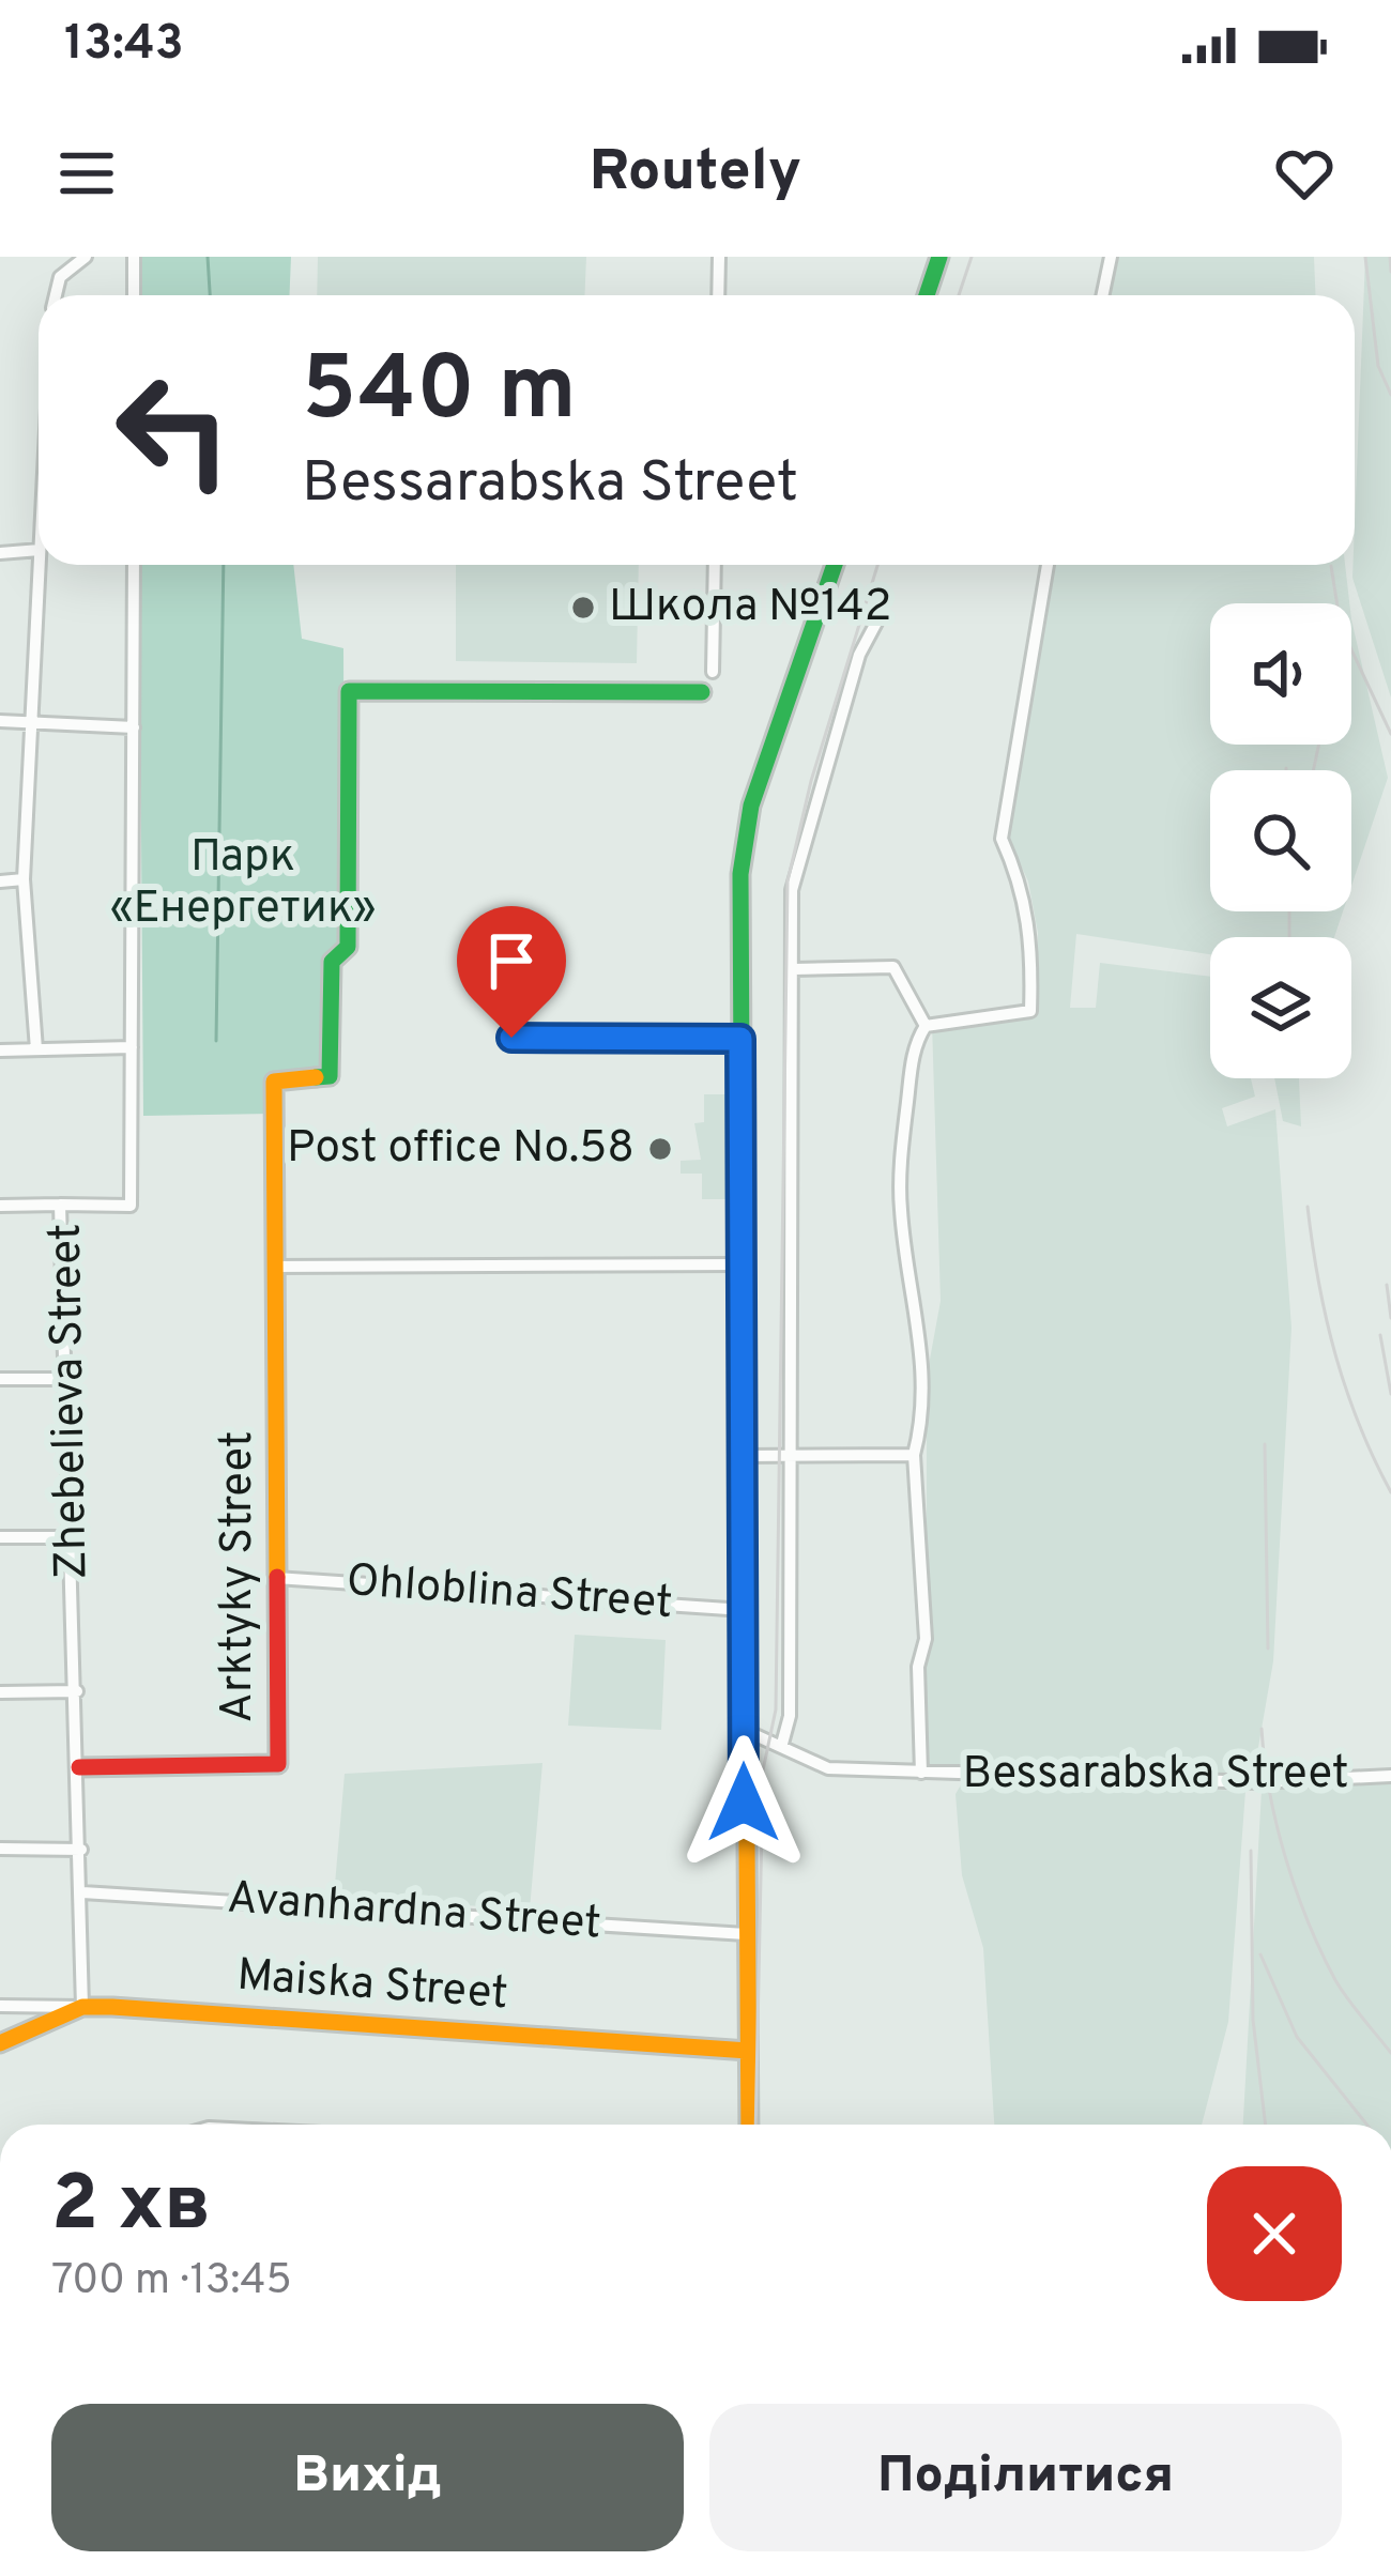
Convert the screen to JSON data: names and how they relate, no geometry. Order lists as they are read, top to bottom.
{
  "streets": {
    "street": [
      "Zhebelieva Street",
      "Arktyky Street",
      "Ohloblina Street",
      "Bessarabska Street",
      "Avanhardna Street",
      "Maiska Street"
    ]
  },
  "crossings": [
    ["Zhebelieva Street", "Arktyky Street"],
    ["Zhebelieva Street", "Avanhardna Street"],
    ["Zhebelieva Street", "Maiska Street"],
    ["Arktyky Street", "Ohloblina Street"]
  ],
  "parks": ["Парк «Енергетик»"],
  "places": ["Школа №142", "Post office No.58"],
  "page": {
    "status": "13:43",
    "header": "Routely",
    "turn": ["540 m", "Bessarabska Street"],
    "heading": ["2 хв", "700 m · 13:45"],
    "buttons": ["Вихід", "Поділитися"]
  }
}
